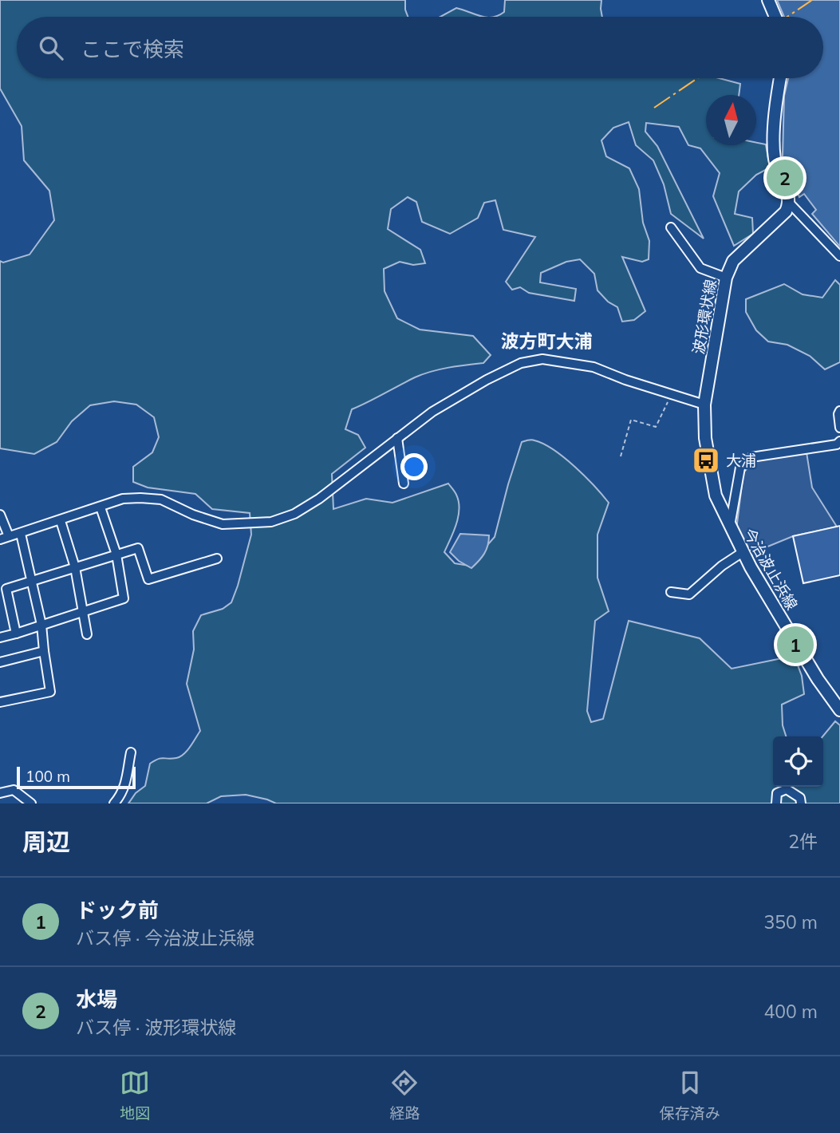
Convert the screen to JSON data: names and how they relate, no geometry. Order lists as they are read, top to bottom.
{
  "streets": {
    "main road": ["波形環状線", "今治波止浜線"]
  },
  "crossings": [
    ["波形環状線", "今治波止浜線"]
  ],
  "districts": ["波方町大浦"],
  "places": {
    "bus stop": ["大浦"]
  },
  "scale_bar": "100 m",
  "north": "top",
  "page": {
    "search": "ここで検索",
    "pins": ["2", "1"],
    "scale": "100 m",
    "heading": ["周辺", "2件"],
    "list": [
      {
        "mark": "1",
        "name": "ドック前",
        "note": "バス停 · 今治波止浜線",
        "value": "350 m"
      },
      {
        "mark": "2",
        "name": "水場",
        "note": "バス停 · 波形環状線",
        "value": "400 m"
      }
    ],
    "nav": ["地図", "経路", "保存済み"]
  }
}
